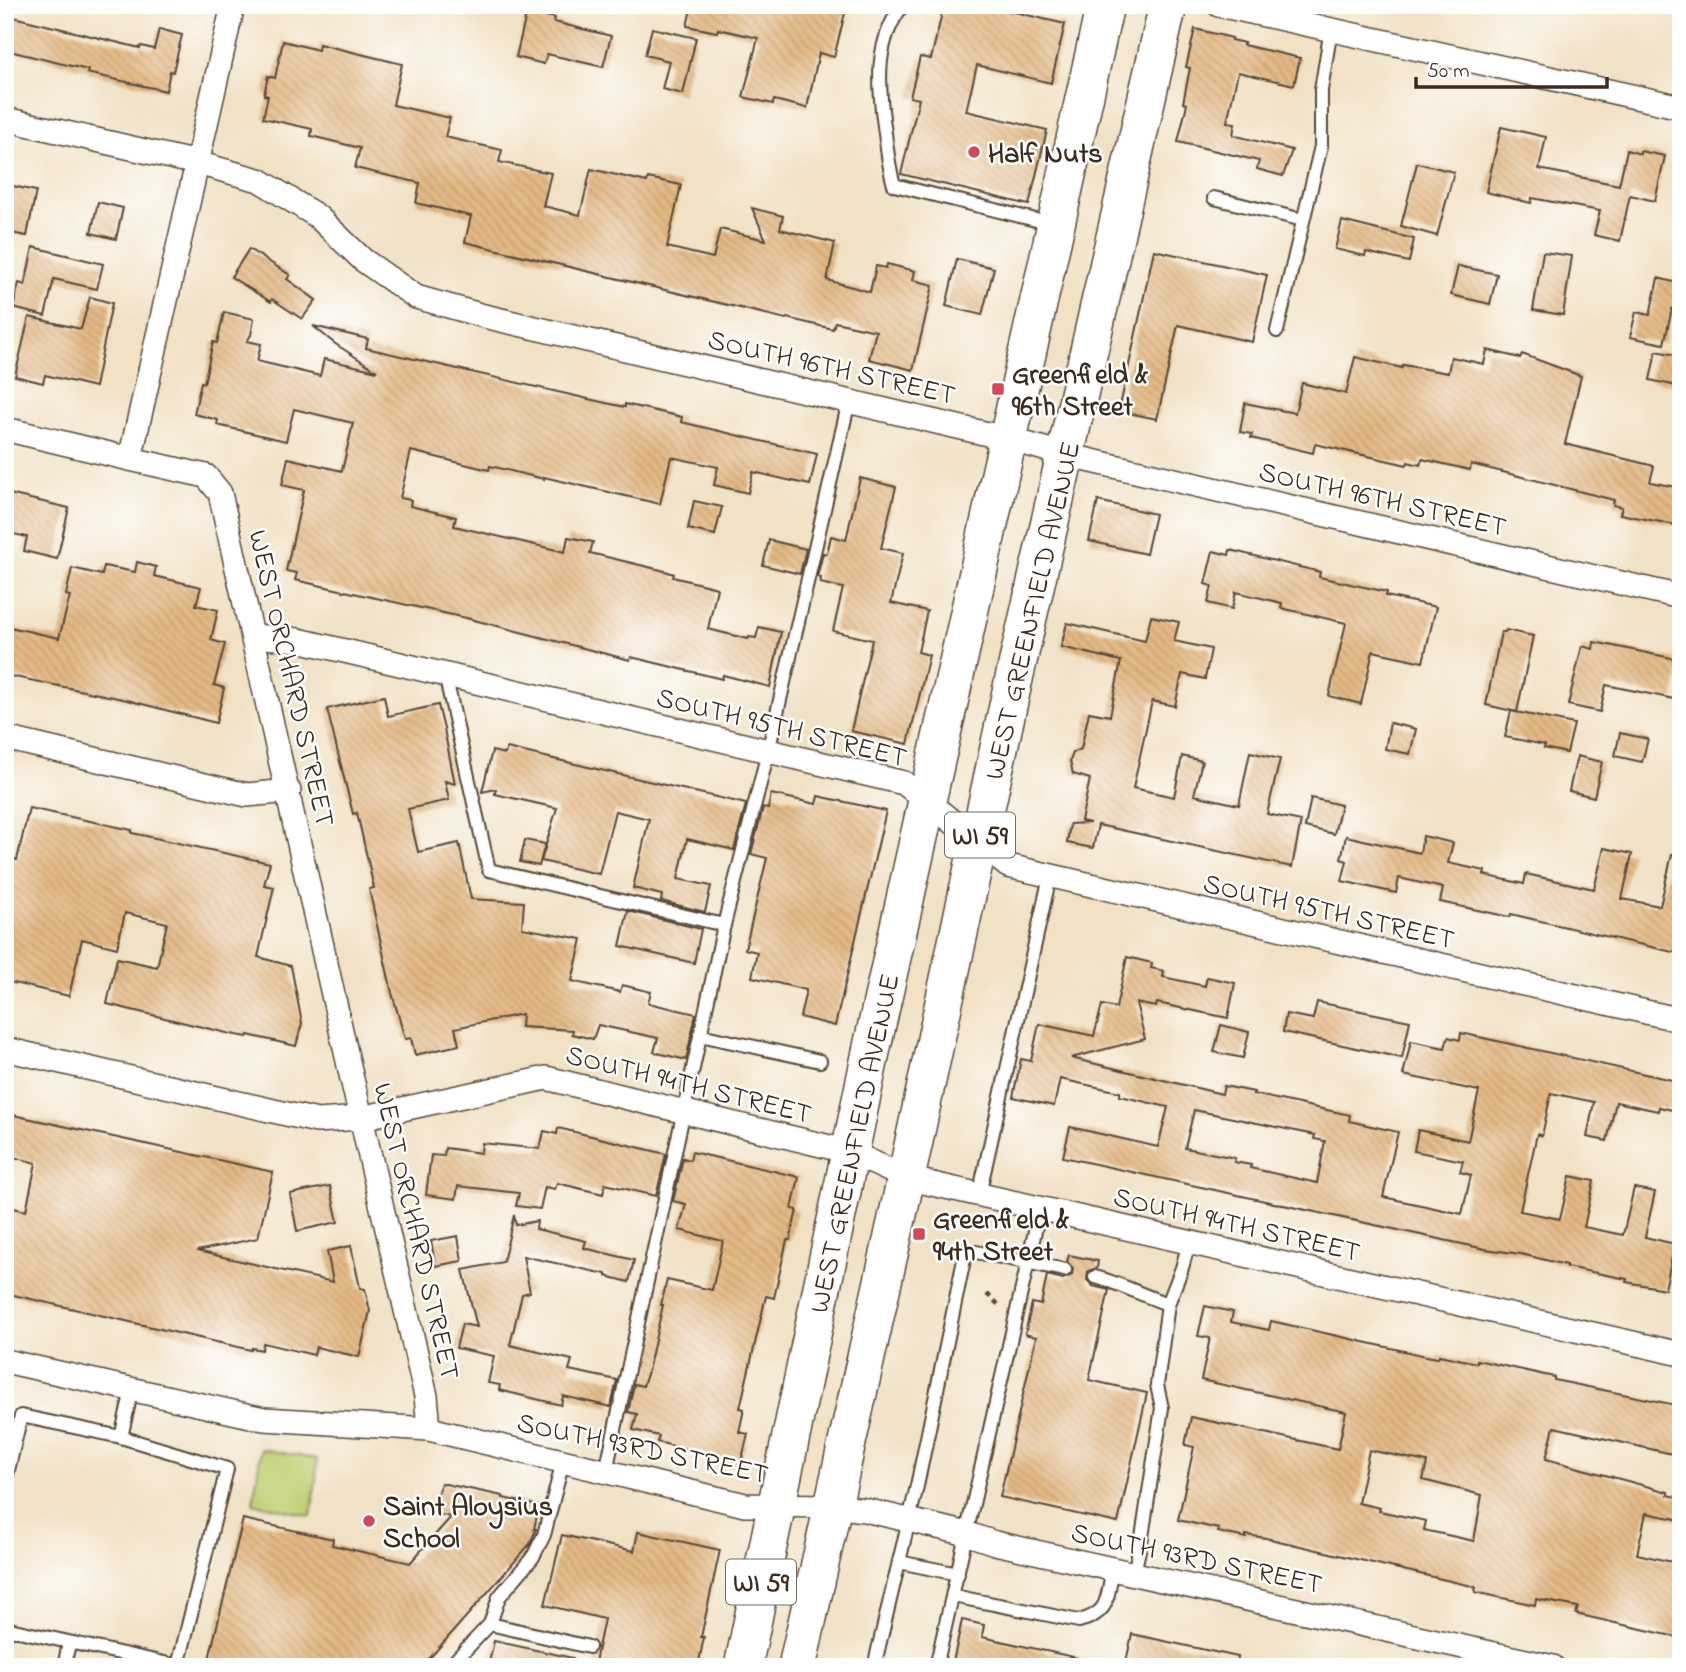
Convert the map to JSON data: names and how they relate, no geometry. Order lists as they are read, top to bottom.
{
  "streets": {
    "main road": ["WEST GREENFIELD AVENUE", "WI 59"],
    "street": [
      "SOUTH 96TH STREET",
      "WEST ORCHARD STREET",
      "SOUTH 95TH STREET",
      "SOUTH 94TH STREET",
      "SOUTH 93RD STREET"
    ]
  },
  "crossings": [
    ["SOUTH 96TH STREET", "WEST GREENFIELD AVENUE"],
    ["WEST GREENFIELD AVENUE", "SOUTH 95TH STREET"],
    ["WEST GREENFIELD AVENUE", "SOUTH 94TH STREET"],
    ["WEST GREENFIELD AVENUE", "SOUTH 93RD STREET"],
    ["WEST ORCHARD STREET", "SOUTH 95TH STREET"],
    ["WEST ORCHARD STREET", "SOUTH 94TH STREET"],
    ["WEST ORCHARD STREET", "SOUTH 93RD STREET"]
  ],
  "places": {
    "other": ["Half Nuts", "Saint Aloysius School"],
    "transit": ["Greenfield & 96th Street", "Greenfield & 94th Street"]
  },
  "scale_bar": "50 m"
}
